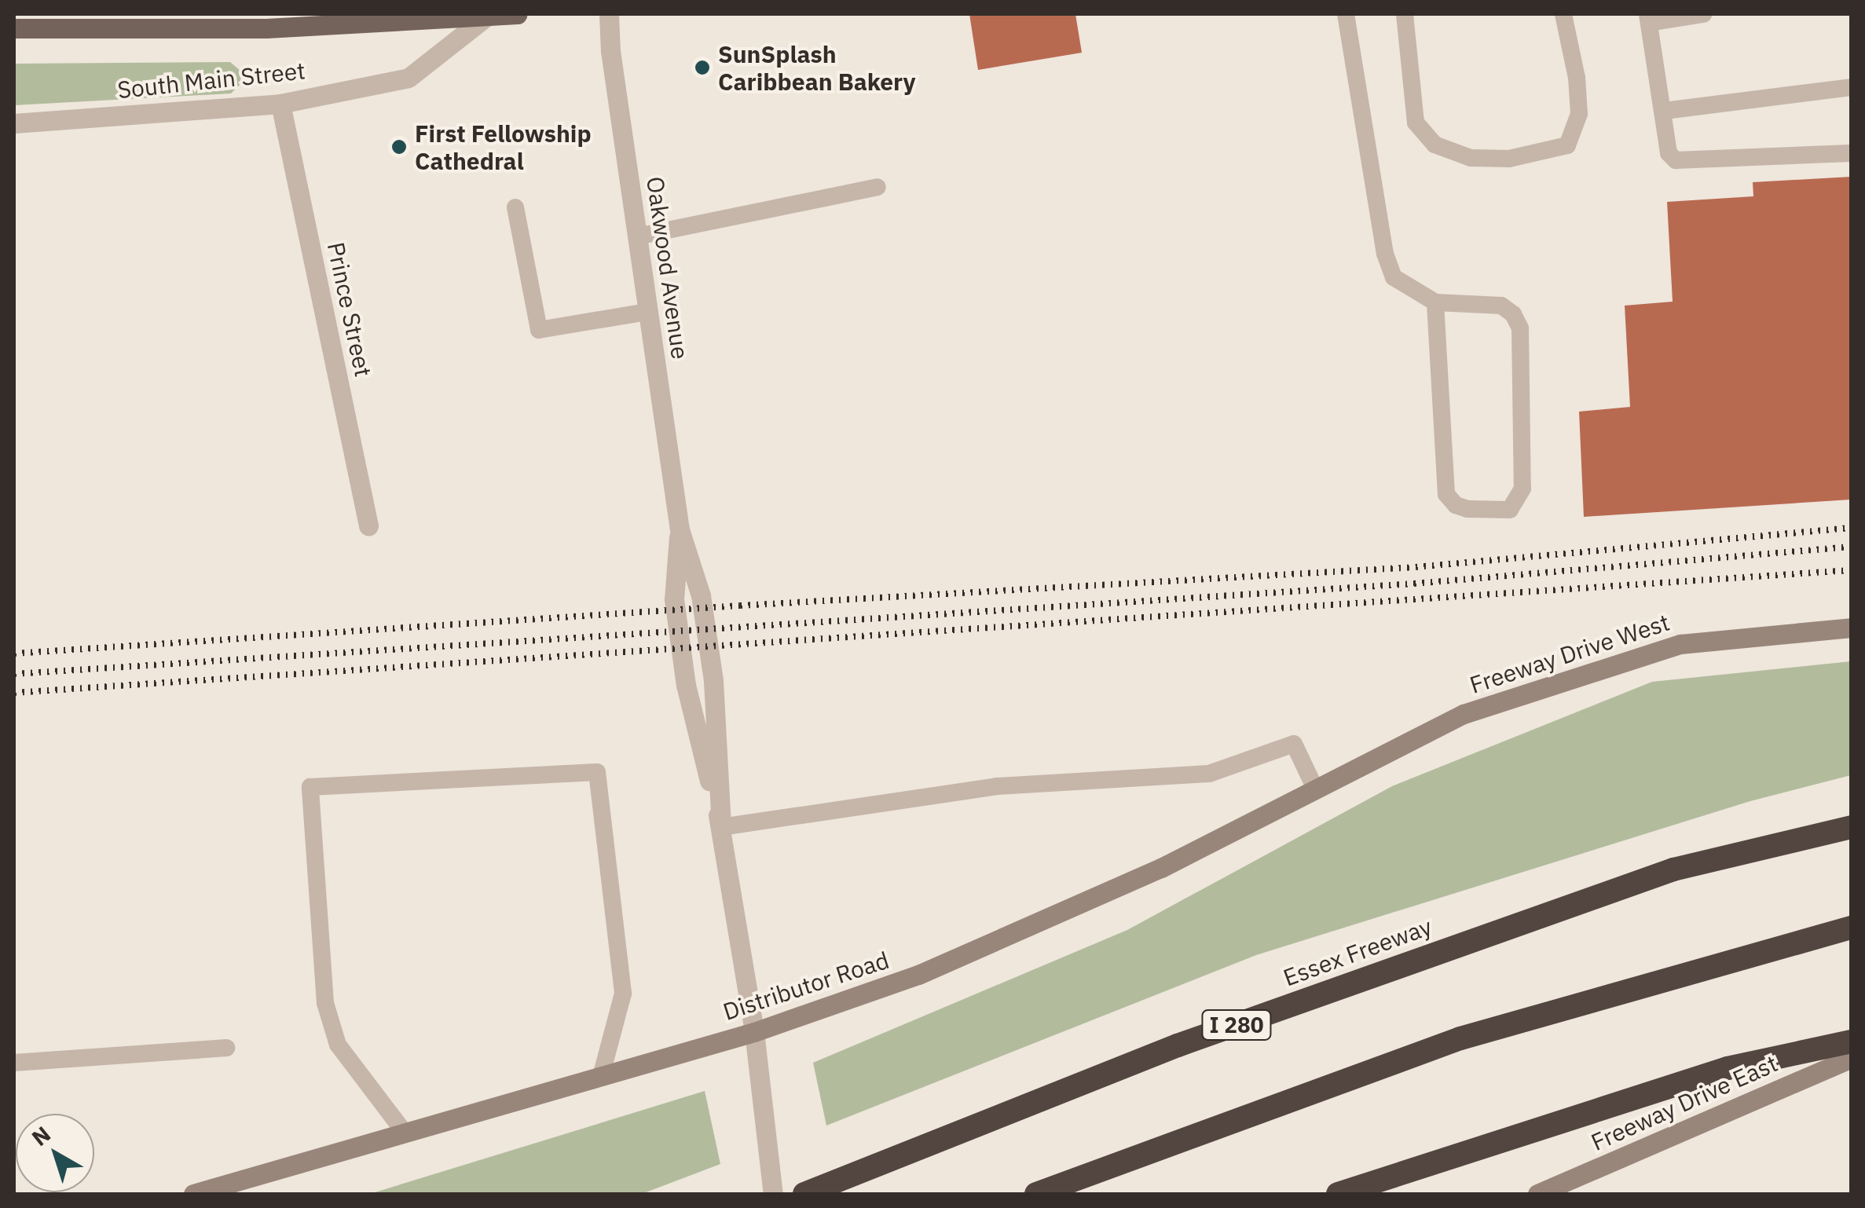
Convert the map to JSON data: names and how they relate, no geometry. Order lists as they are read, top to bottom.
{
  "streets": {
    "highway": ["Essex Freeway", "I 280"],
    "main road": ["Freeway Drive West", "Distributor Road", "Freeway Drive East"],
    "street": ["South Main Street", "Oakwood Avenue", "Prince Street"]
  },
  "crossings": [
    ["South Main Street", "Prince Street"],
    ["Oakwood Avenue", "Distributor Road"],
    ["Freeway Drive West", "Distributor Road"]
  ],
  "places": ["SunSplash Caribbean Bakery", "First Fellowship Cathedral"],
  "north": "top left"
}
